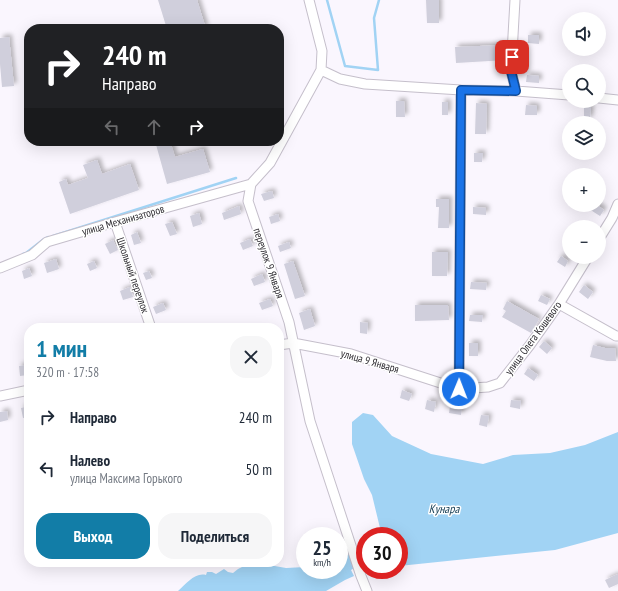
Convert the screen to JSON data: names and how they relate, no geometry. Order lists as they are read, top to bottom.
{
  "streets": {
    "street": [
      "улица Механизаторов",
      "переулок 9 Января",
      "Школьный переулок",
      "улица Олега Кошевого",
      "улица 9 Января"
    ]
  },
  "crossings": [
    ["улица Механизаторов", "переулок 9 Января"],
    ["улица Механизаторов", "Школьный переулок"],
    ["переулок 9 Января", "улица 9 Января"],
    ["улица Олега Кошевого", "улица 9 Января"]
  ],
  "water": ["Кунара"],
  "page": {
    "map_buttons": ["+", "−"],
    "turn": ["240 m", "Направо"],
    "heading": ["1 мин", "320 m · 17:58"],
    "list": [
      {
        "name": "Направо",
        "value": "240 m"
      },
      {
        "name": "Налево",
        "note": "улица Максима Горького",
        "value": "50 m"
      }
    ],
    "buttons": ["Выход", "Поделиться"],
    "speed": "25 km/h",
    "limit": "30"
  }
}
